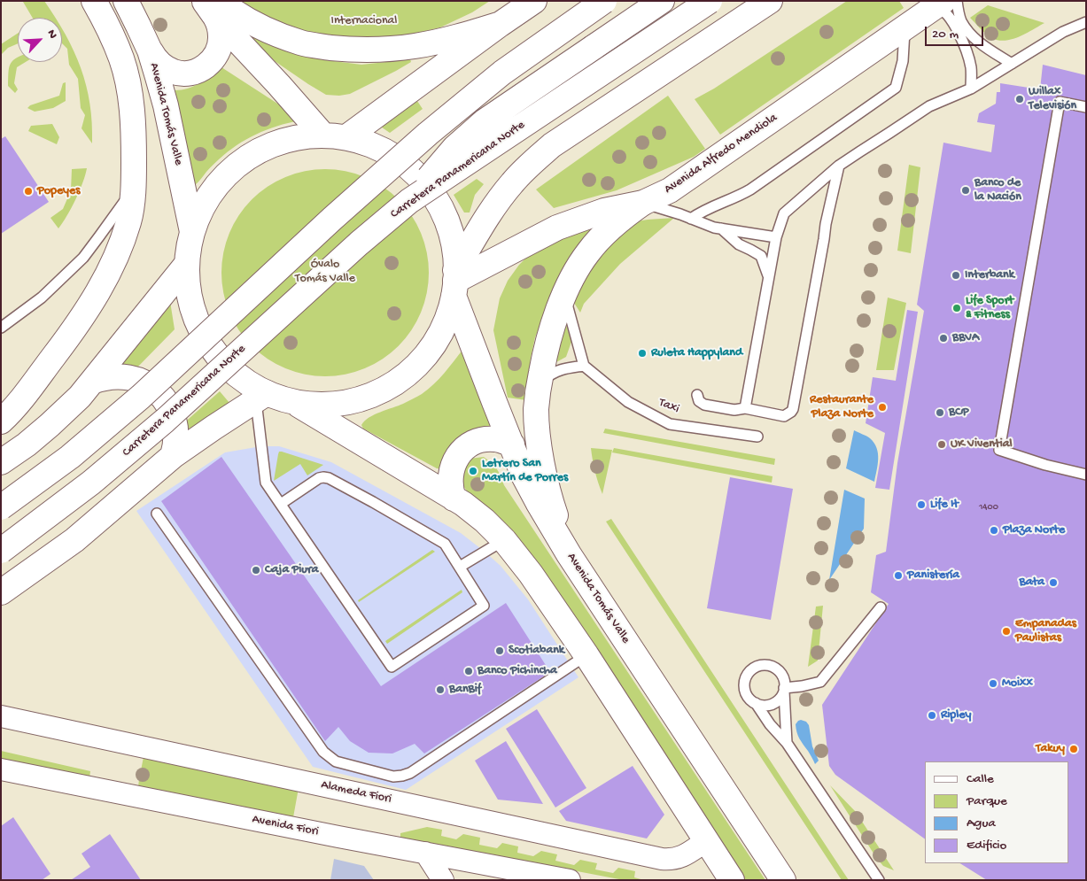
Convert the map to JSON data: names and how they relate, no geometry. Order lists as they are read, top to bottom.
{
  "streets": {
    "main road": ["Avenida Tomás Valle", "Avenida Alfredo Mendiola", "Carretera Panamericana Norte"],
    "street": ["Alameda Fiori", "Avenida Fiori"],
    "lane": ["Taxi"]
  },
  "crossings": [
    ["Avenida Tomás Valle", "Avenida Alfredo Mendiola"]
  ],
  "parks": ["Internacional", "Óvalo Tomás Valle"],
  "places": [
    "Willax Televisión",
    "Banco de la Nación",
    "Popeyes",
    "Interbank",
    "Life Sport & Fitness",
    "BBVA",
    "Ruleta Happyland",
    "Restaurante Plaza Norte",
    "BCP",
    "UK Vivential",
    "Letrero San Martín de Porres",
    "Life It",
    "Plaza Norte",
    "Caja Piura",
    "Panistería",
    "Bata",
    "Empanadas Paulistas",
    "Scotiabank",
    "Banco Pichincha",
    "Moixx",
    "BanBif",
    "Ripley",
    "Takuy"
  ],
  "house_numbers": ["1400"],
  "legend": [
    "Calle",
    "Parque",
    "Agua",
    "Edificio"
  ],
  "scale_bar": "20 m",
  "north": "top right"
}
